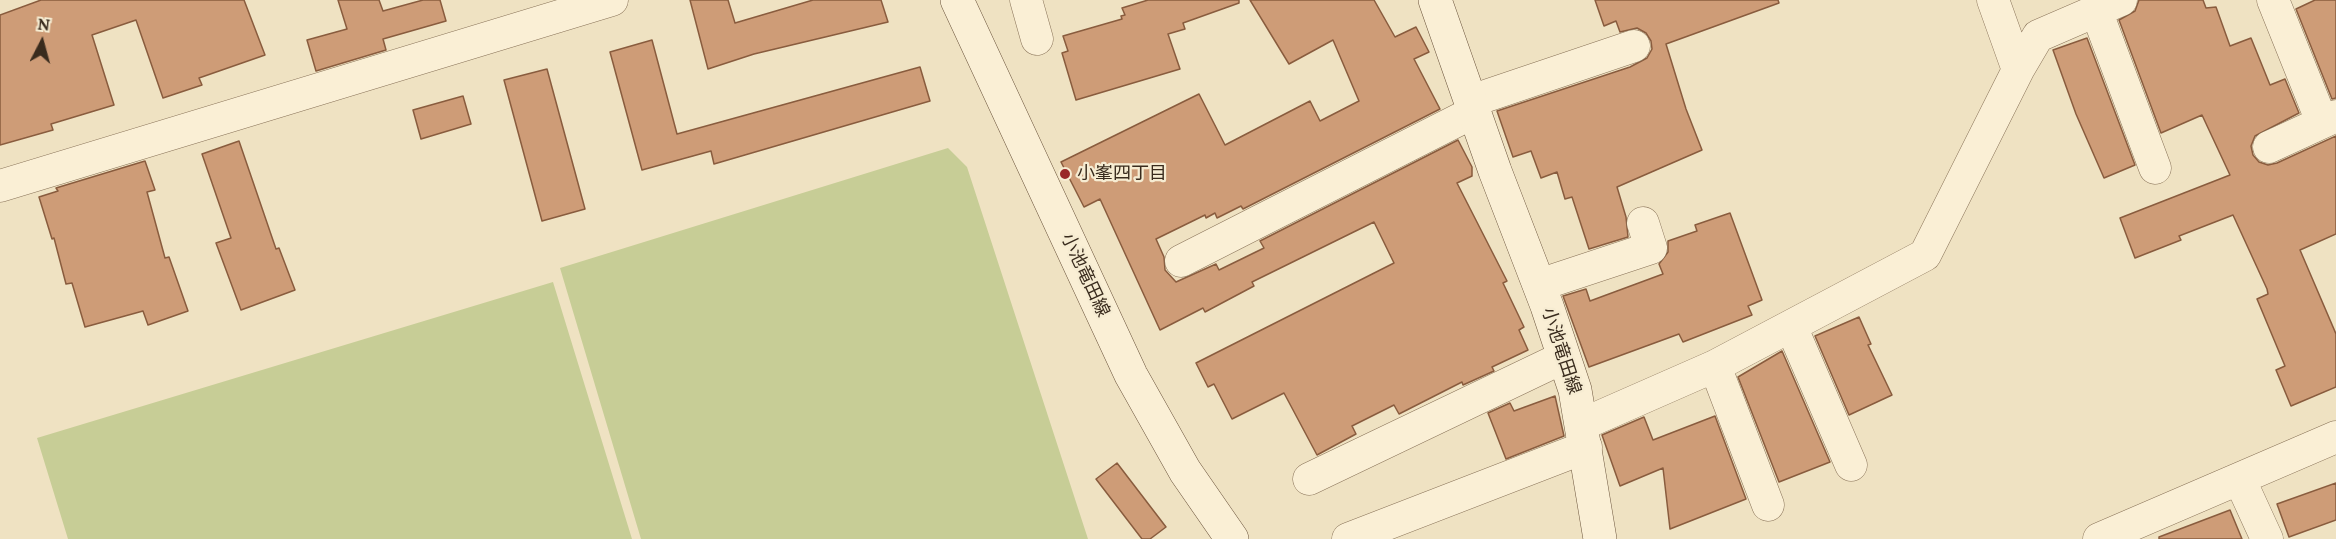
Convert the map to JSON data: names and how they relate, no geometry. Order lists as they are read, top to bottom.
{
  "streets": {
    "main road": ["小池竜田線"]
  },
  "places": ["小峯四丁目"],
  "north": "top"
}
